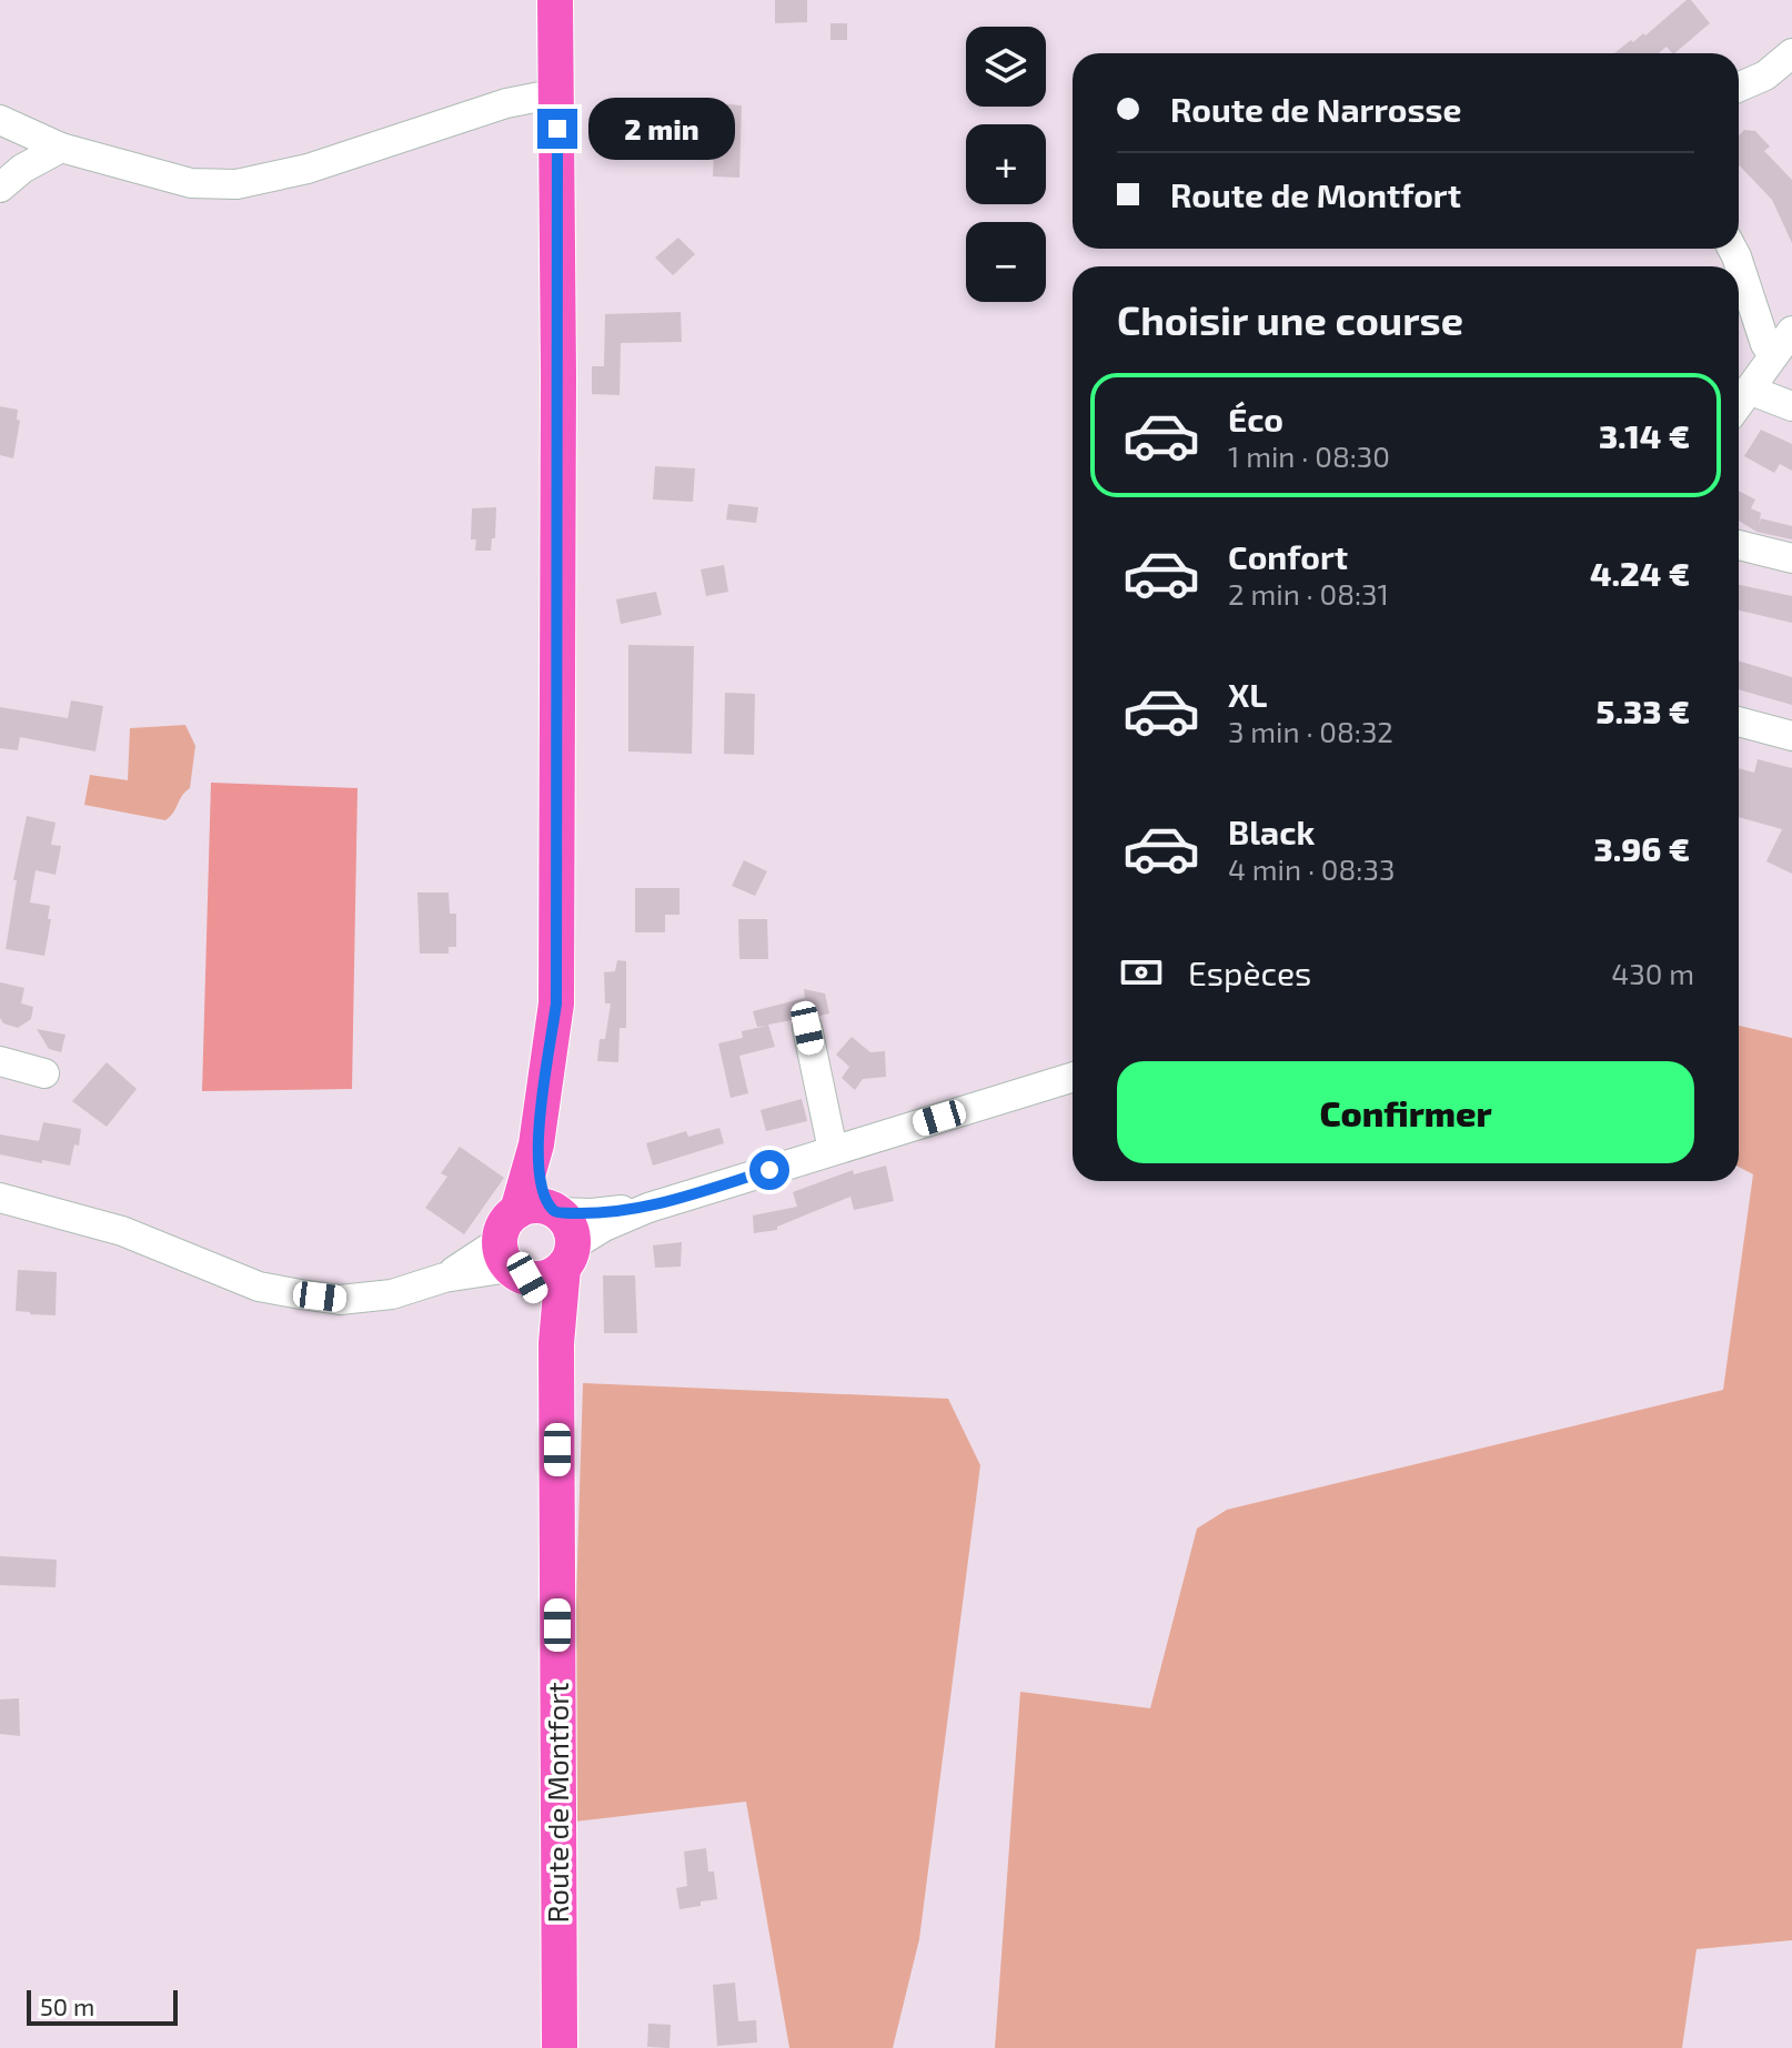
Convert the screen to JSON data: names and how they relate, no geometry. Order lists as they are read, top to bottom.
{
  "streets": {
    "main road": ["Route de Montfort"]
  },
  "scale_bar": "50 m",
  "page": {
    "map_buttons": ["+", "−"],
    "banner": ["Route de Narrosse", "Route de Montfort"],
    "bubble": "2 min",
    "heading": "Choisir une course",
    "list": [
      {
        "name": "Éco",
        "note": "1 min · 08:30",
        "value": "3.14 €"
      },
      {
        "name": "Confort",
        "note": "2 min · 08:31",
        "value": "4.24 €"
      },
      {
        "name": "XL",
        "note": "3 min · 08:32",
        "value": "5.33 €"
      },
      {
        "name": "Black",
        "note": "4 min · 08:33",
        "value": "3.96 €"
      }
    ],
    "pay": ["Espèces", "430 m"],
    "buttons": "Confirmer",
    "scale": "50 m"
  }
}
